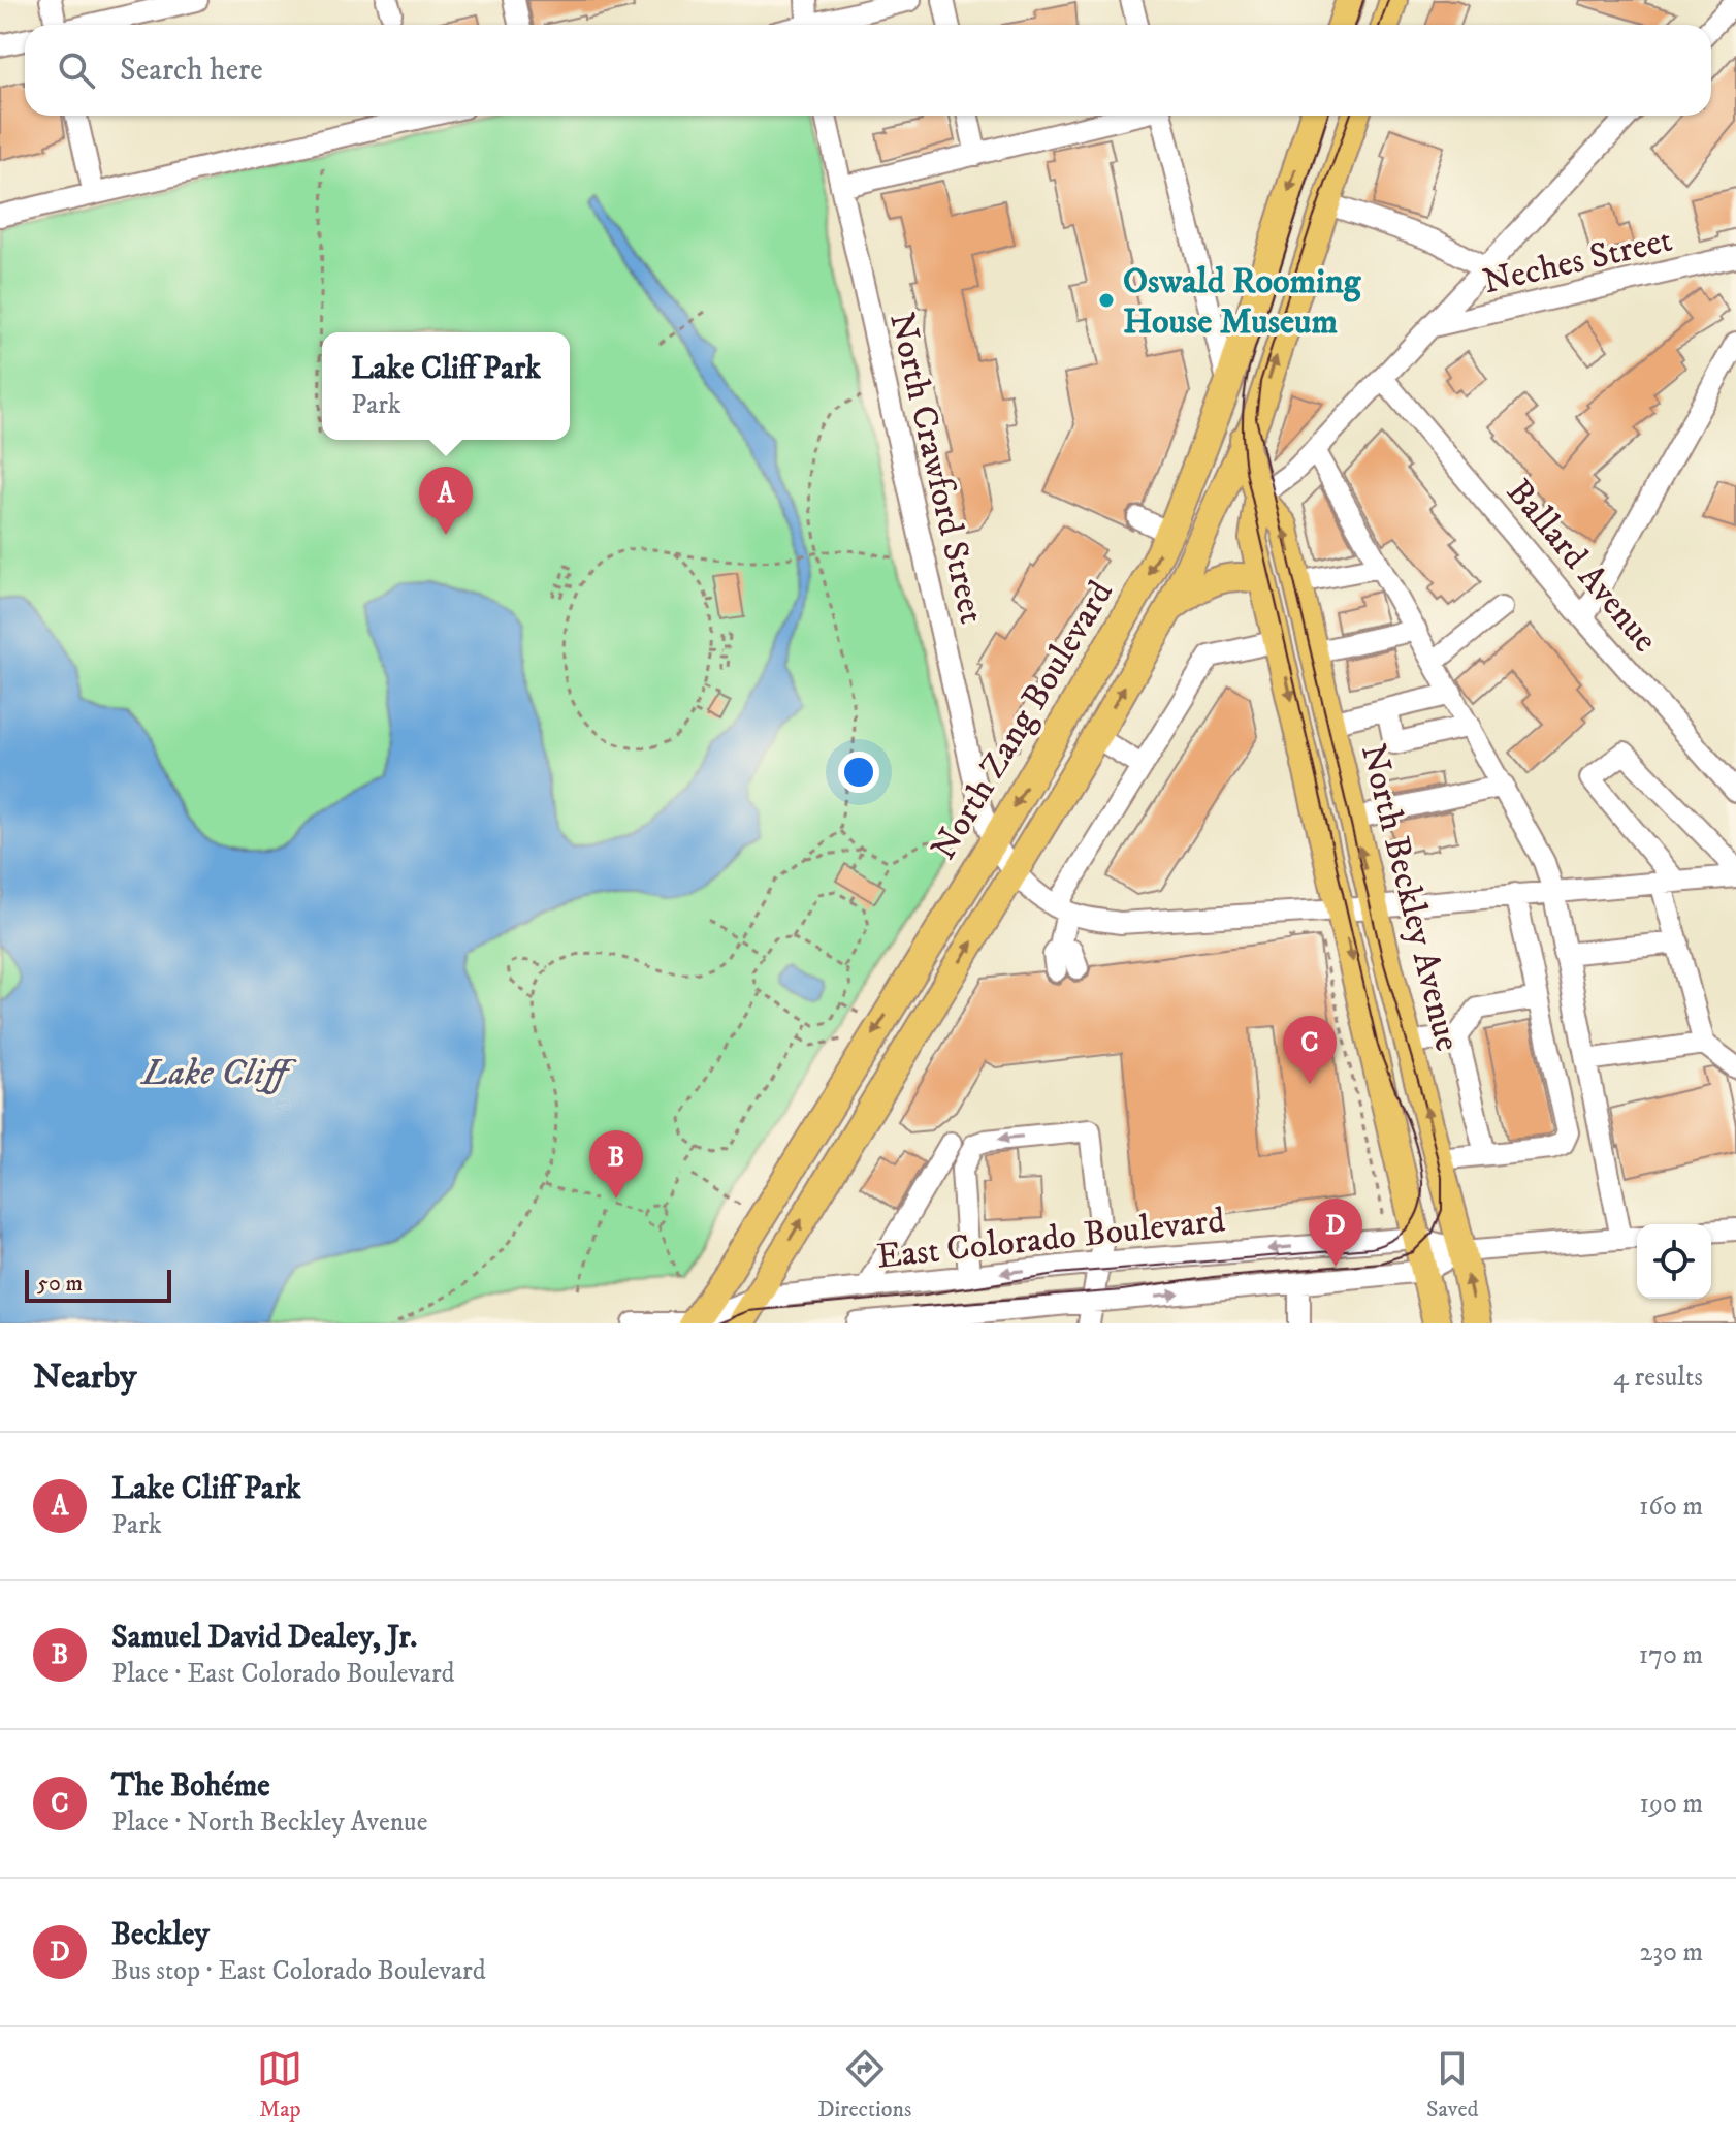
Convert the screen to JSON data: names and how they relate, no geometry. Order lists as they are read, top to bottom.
{
  "streets": {
    "main road": ["North Zang Boulevard", "North Beckley Avenue"],
    "street": [
      "Neches Street",
      "North Crawford Street",
      "Ballard Avenue",
      "East Colorado Boulevard"
    ]
  },
  "crossings": [
    ["North Crawford Street", "North Zang Boulevard"],
    ["North Zang Boulevard", "North Beckley Avenue"],
    ["North Zang Boulevard", "East Colorado Boulevard"],
    ["North Beckley Avenue", "East Colorado Boulevard"]
  ],
  "water": ["Lake Cliff"],
  "places": ["Oswald Rooming House Museum"],
  "scale_bar": "50 m",
  "page": {
    "search": "Search here",
    "popup": ["Lake Cliff Park", "Park"],
    "pins": [
      "A",
      "C",
      "B",
      "D"
    ],
    "scale": "50 m",
    "heading": ["Nearby", "4 results"],
    "list": [
      {
        "mark": "A",
        "name": "Lake Cliff Park",
        "note": "Park",
        "value": "160 m"
      },
      {
        "mark": "B",
        "name": "Samuel David Dealey, Jr.",
        "note": "Place · East Colorado Boulevard",
        "value": "170 m"
      },
      {
        "mark": "C",
        "name": "The Bohéme",
        "note": "Place · North Beckley Avenue",
        "value": "190 m"
      },
      {
        "mark": "D",
        "name": "Beckley",
        "note": "Bus stop · East Colorado Boulevard",
        "value": "230 m"
      }
    ],
    "nav": ["Map", "Directions", "Saved"]
  }
}
